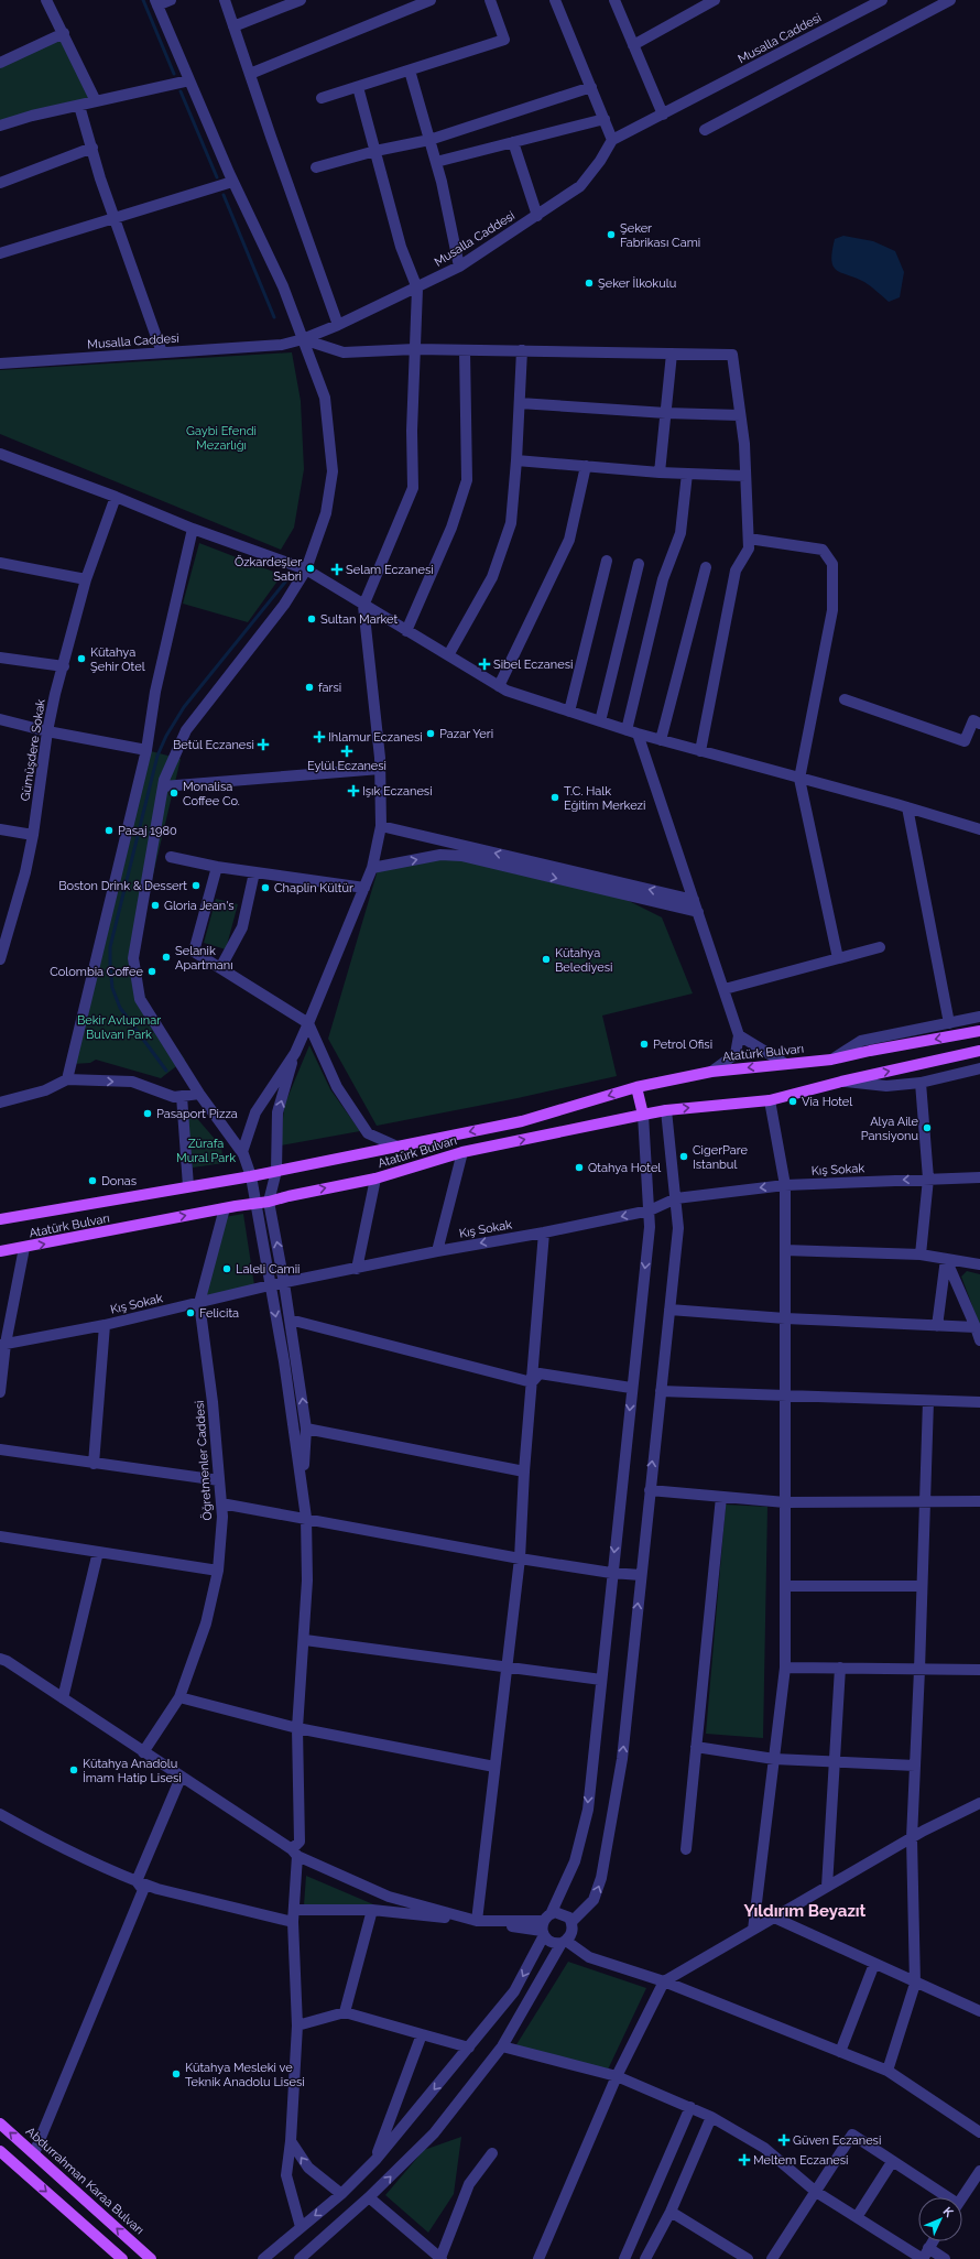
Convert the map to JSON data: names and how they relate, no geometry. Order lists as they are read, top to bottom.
{
  "streets": {
    "main road": ["Atatürk Bulvarı", "Abdurrahman Karaa Bulvarı"],
    "street": [
      "Musalla Caddesi",
      "Gümüşdere Sokak",
      "Kış Sokak",
      "Öğretmenler Caddesi"
    ]
  },
  "crossings": [
    ["Atatürk Bulvarı", "Öğretmenler Caddesi"],
    ["Kış Sokak", "Öğretmenler Caddesi"]
  ],
  "districts": ["Yıldırım Beyazıt"],
  "parks": ["Gaybi Efendi Mezarlığı", "Bekir Avlupınar Bulvarı Park", "Zürafa Mural Park"],
  "places": {
    "other": [
      "Şeker Fabrikası Cami",
      "Şeker İlkokulu",
      "Özkardeşler Sabri",
      "Sultan Market",
      "Kütahya Şehir Otel",
      "farsi",
      "Pazar Yeri",
      "Monalisa Coffee Co.",
      "T.C. Halk Eğitim Merkezi",
      "Pasaj 1980",
      "Boston Drink & Dessert",
      "Chaplin Kültür",
      "Gloria Jean's",
      "Selanik Apartmanı",
      "Kütahya Belediyesi",
      "Colombia Coffee",
      "Petrol Ofisi",
      "Via Hotel",
      "Pasaport Pizza",
      "Alya Aile Pansiyonu",
      "CigerPare Istanbul",
      "Qtahya Hotel",
      "Donas",
      "Laleli Camii",
      "Felicita",
      "Kütahya Anadolu İmam Hatip Lisesi",
      "Kütahya Mesleki ve Teknik Anadolu Lisesi"
    ],
    "health": [
      "Selam Eczanesi",
      "Sibel Eczanesi",
      "Ihlamur Eczanesi",
      "Betül Eczanesi",
      "Eylül Eczanesi",
      "Işık Eczanesi",
      "Güven Eczanesi",
      "Meltem Eczanesi"
    ]
  },
  "north": "top right"
}
